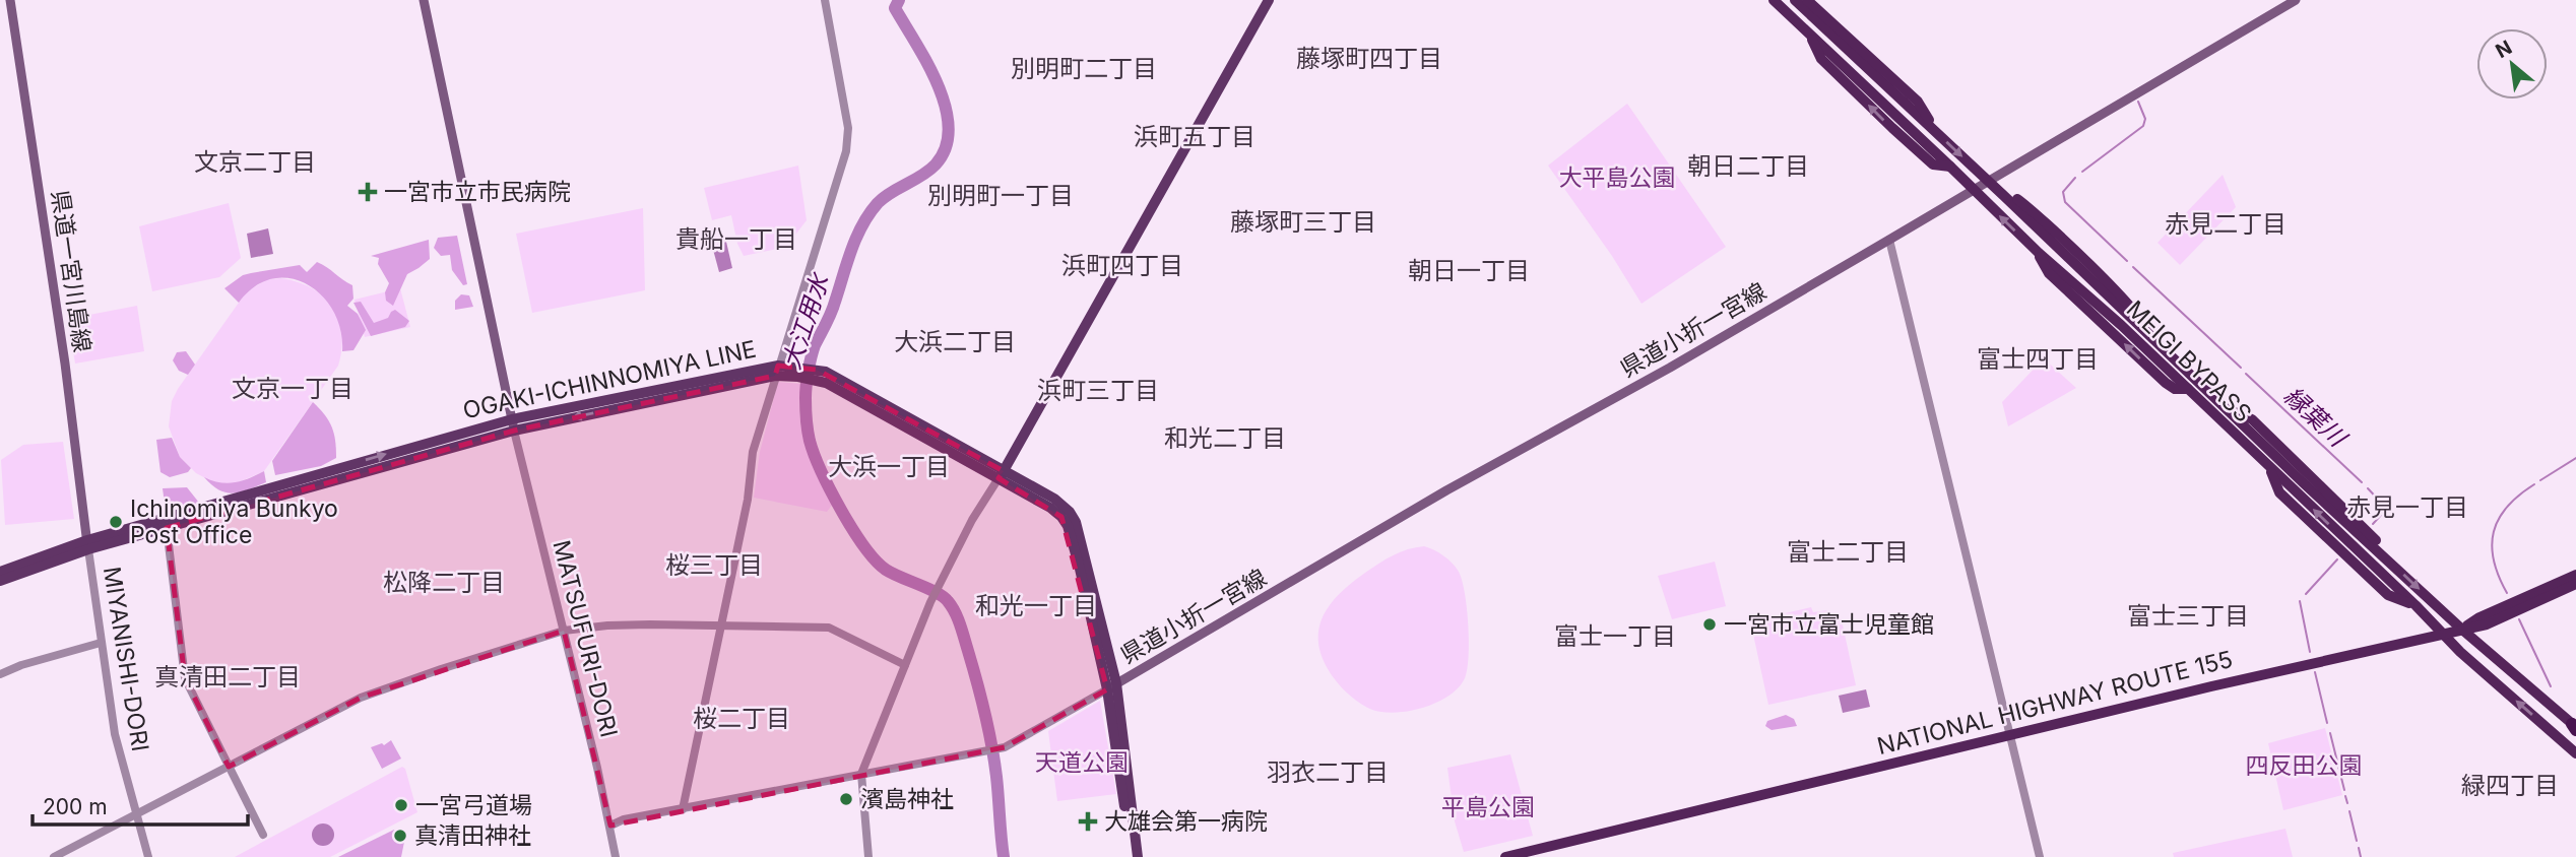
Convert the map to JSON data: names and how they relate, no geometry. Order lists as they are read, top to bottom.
{
  "streets": {
    "highway": ["MEIGI BYPASS", "NATIONAL HIGHWAY ROUTE 155"],
    "main road": ["県道一宮川島線", "県道小折一宮線", "OGAKI-ICHINNOMIYA LINE"],
    "street": ["MATSUFURI-DORI", "MIYANISHI-DORI"]
  },
  "crossings": [
    ["県道一宮川島線", "OGAKI-ICHINNOMIYA LINE"],
    ["県道一宮川島線", "MIYANISHI-DORI"],
    ["県道小折一宮線", "MEIGI BYPASS"],
    ["県道小折一宮線", "OGAKI-ICHINNOMIYA LINE"],
    ["MEIGI BYPASS", "NATIONAL HIGHWAY ROUTE 155"],
    ["OGAKI-ICHINNOMIYA LINE", "MATSUFURI-DORI"],
    ["OGAKI-ICHINNOMIYA LINE", "MIYANISHI-DORI"]
  ],
  "districts": [
    "藤塚町四丁目",
    "別明町二丁目",
    "浜町五丁目",
    "文京二丁目",
    "朝日二丁目",
    "別明町一丁目",
    "藤塚町三丁目",
    "赤見二丁目",
    "貴船一丁目",
    "浜町四丁目",
    "朝日一丁目",
    "大浜二丁目",
    "富士四丁目",
    "文京一丁目",
    "浜町三丁目",
    "和光二丁目",
    "大浜一丁目",
    "赤見一丁目",
    "富士二丁目",
    "桜三丁目",
    "松降二丁目",
    "和光一丁目",
    "富士三丁目",
    "富士一丁目",
    "真清田二丁目",
    "桜二丁目",
    "羽衣二丁目",
    "緑四丁目"
  ],
  "water": ["大江用水", "縁葉川"],
  "parks": [
    "大平島公園",
    "天道公園",
    "四反田公園",
    "平島公園"
  ],
  "places": {
    "health": ["一宮市立市民病院", "大雄会第一病院"],
    "other": [
      "Ichinomiya Bunkyo Post Office",
      "一宮市立富士児童館",
      "濱島神社",
      "一宮弓道場",
      "真清田神社"
    ]
  },
  "scale_bar": "200 m",
  "north": "top left"
}
